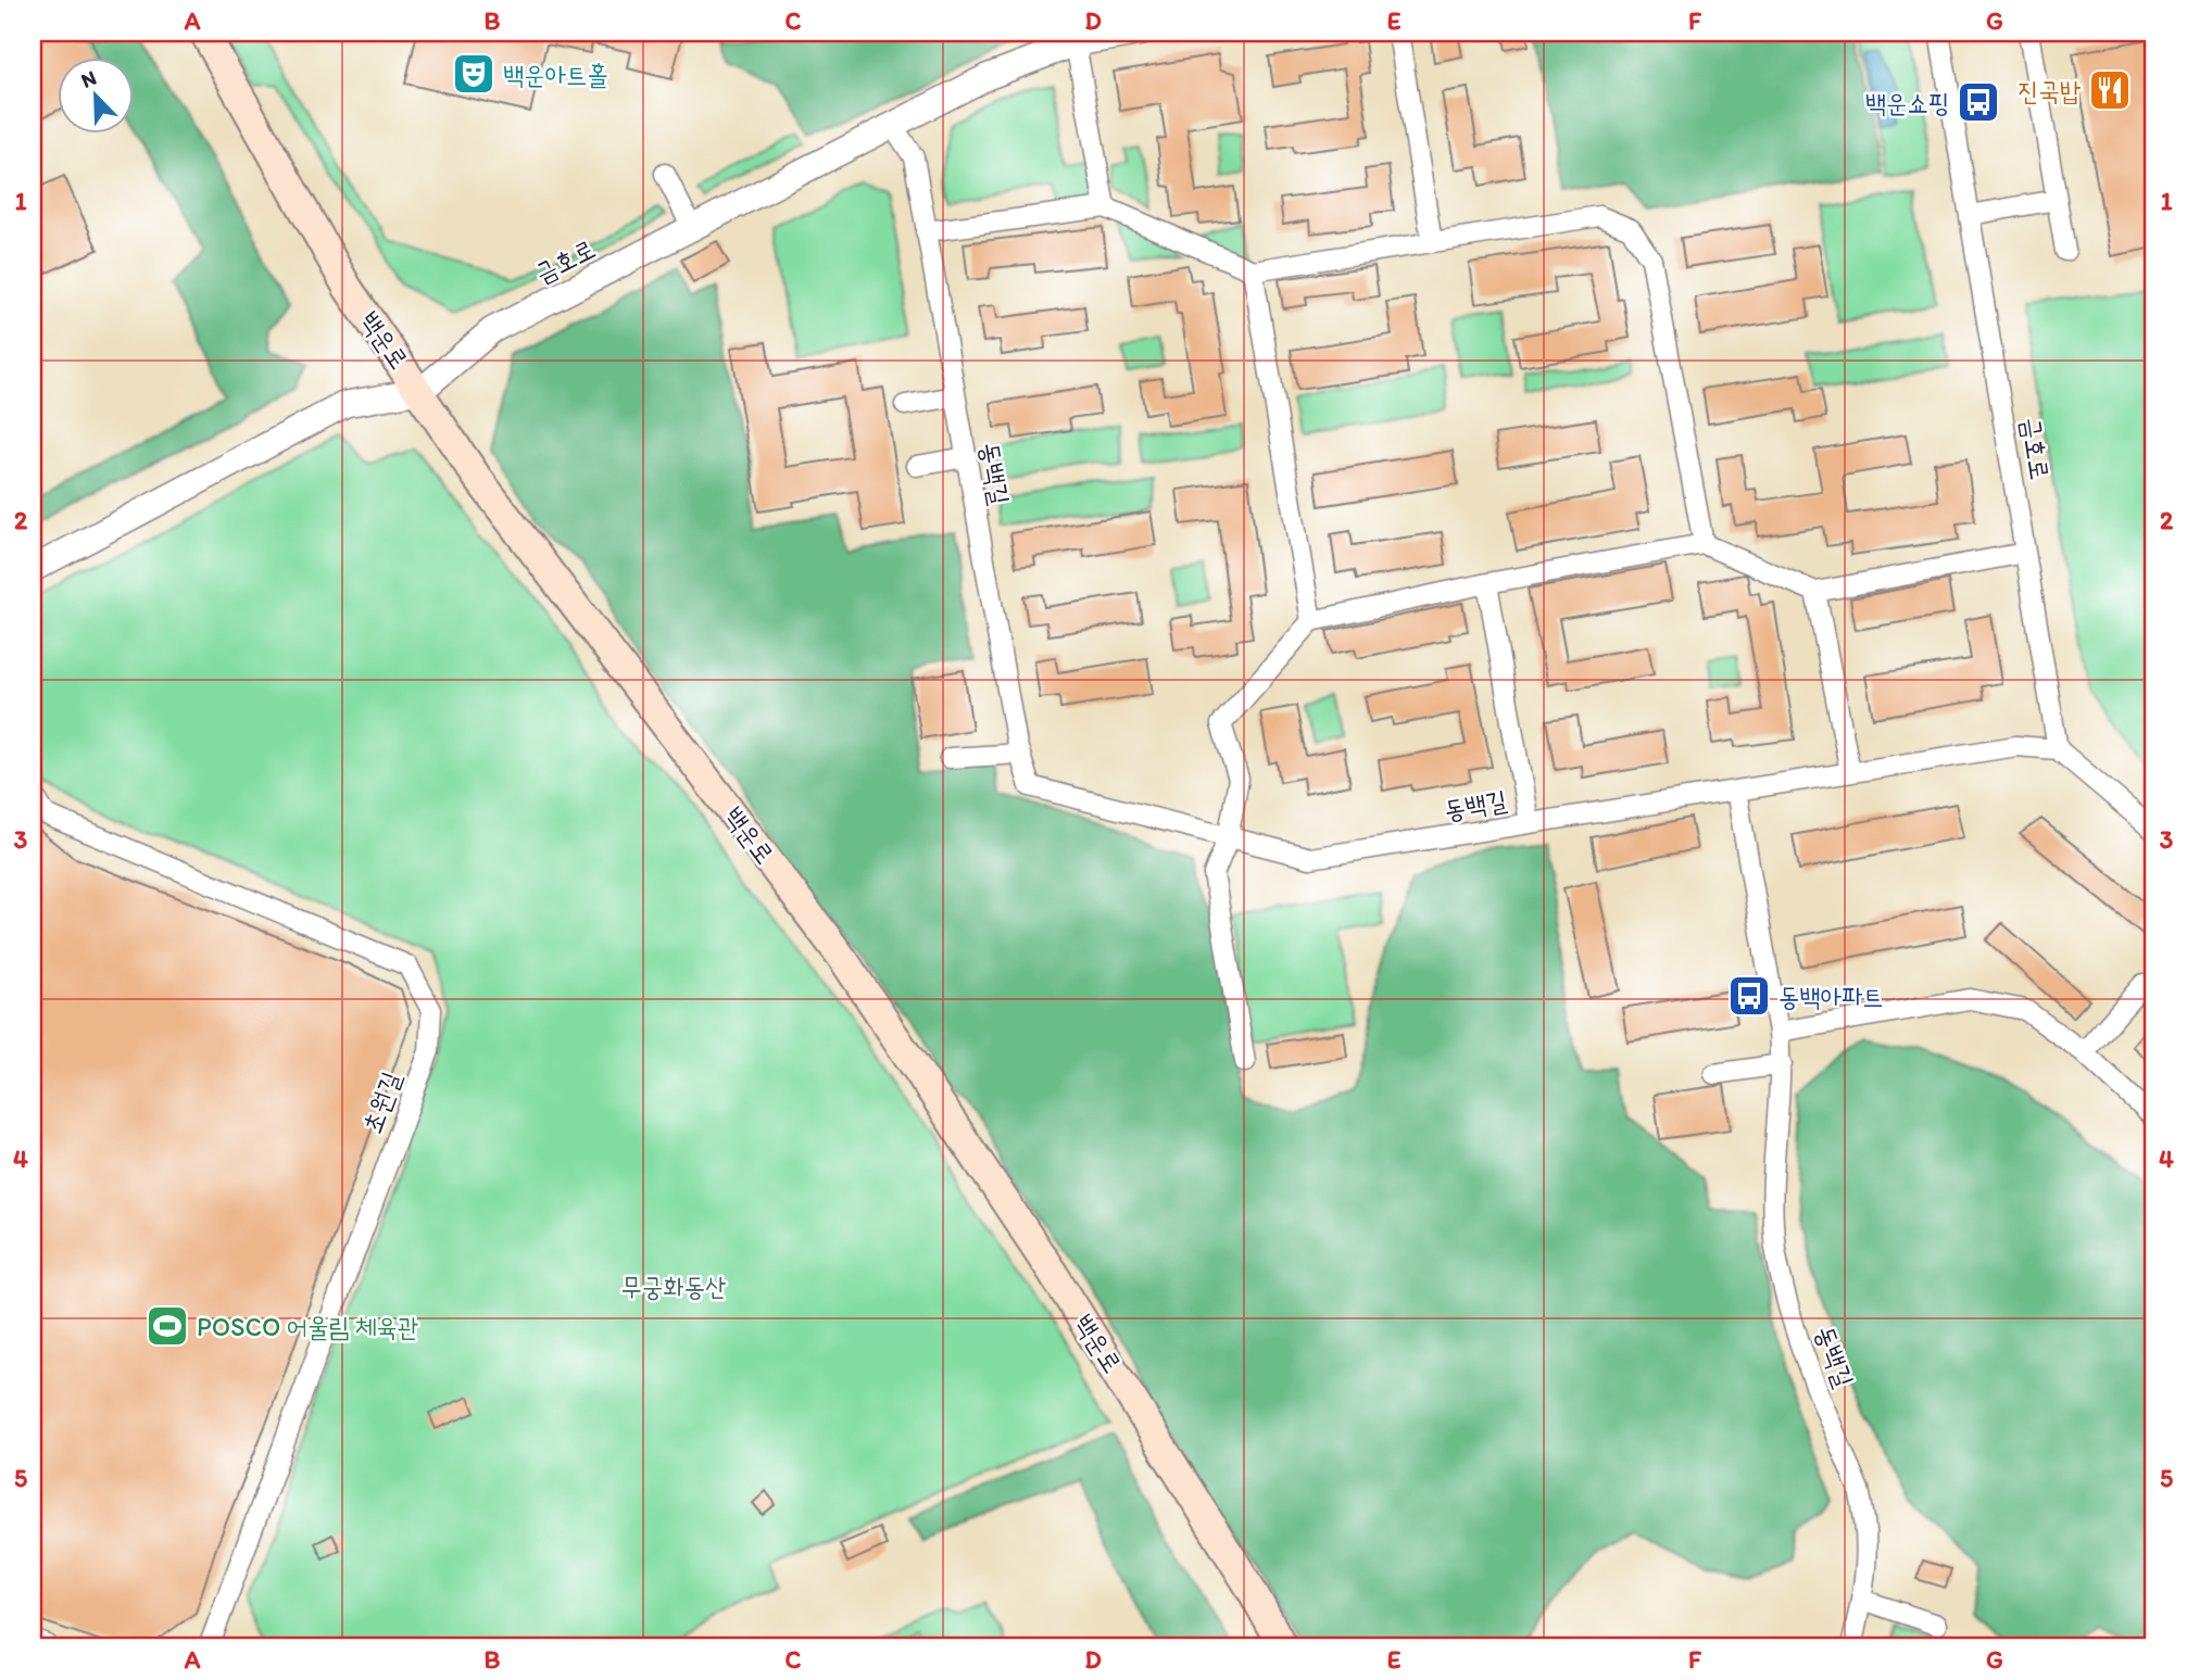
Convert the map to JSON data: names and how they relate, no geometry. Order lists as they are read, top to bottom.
{
  "streets": {
    "main road": ["백운로"],
    "street": ["금호로", "동백길", "초원길"]
  },
  "crossings": [
    ["금호로", "백운로"],
    ["금호로", "동백길"]
  ],
  "parks": ["무궁화동산"],
  "places": {
    "theatre": ["백운아트홀"],
    "restaurant": ["진국밥"],
    "bus stop": ["백운쇼핑", "동백아파트"],
    "sports": ["POSCO 어울림 체육관"]
  },
  "north": "top left",
  "grid": {
    "columns": [
      "A",
      "B",
      "C",
      "D",
      "E",
      "F",
      "G"
    ],
    "rows": [
      "1",
      "2",
      "3",
      "4",
      "5"
    ]
  }
}
